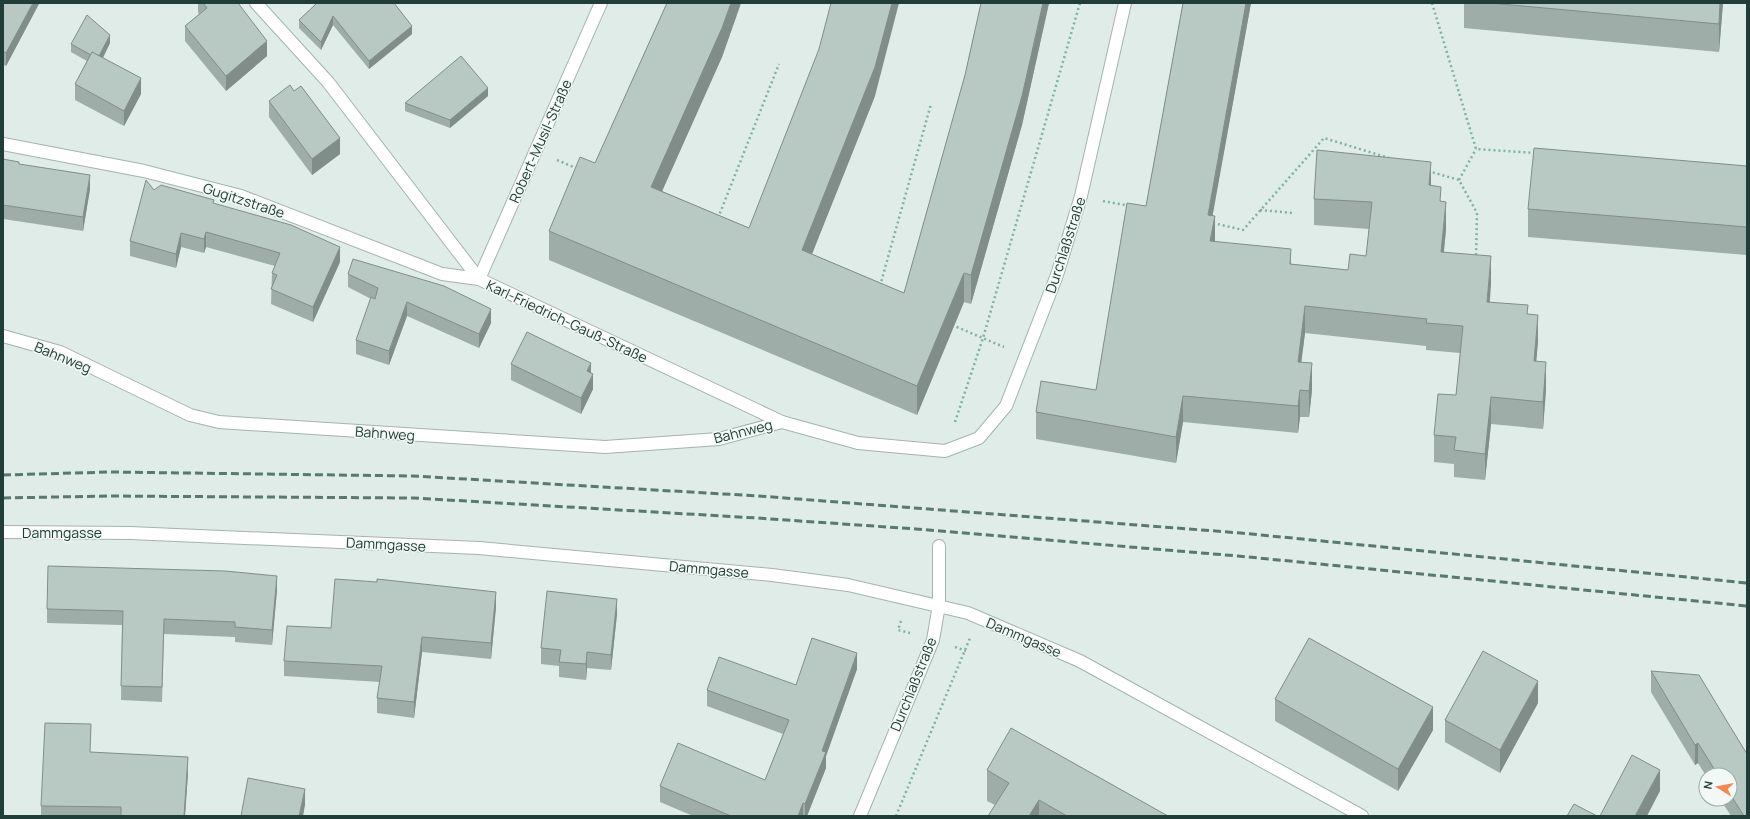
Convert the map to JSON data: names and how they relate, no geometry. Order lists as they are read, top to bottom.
{
  "streets": {
    "street": [
      "Robert-Musil-Straße",
      "Gugitzstraße",
      "Durchlaßstraße",
      "Karl-Friedrich-Gauß-Straße",
      "Bahnweg",
      "Dammgasse"
    ]
  },
  "crossings": [
    ["Robert-Musil-Straße", "Gugitzstraße"],
    ["Robert-Musil-Straße", "Karl-Friedrich-Gauß-Straße"],
    ["Gugitzstraße", "Karl-Friedrich-Gauß-Straße"],
    ["Durchlaßstraße", "Karl-Friedrich-Gauß-Straße"],
    ["Durchlaßstraße", "Dammgasse"],
    ["Karl-Friedrich-Gauß-Straße", "Bahnweg"]
  ],
  "north": "left"
}
